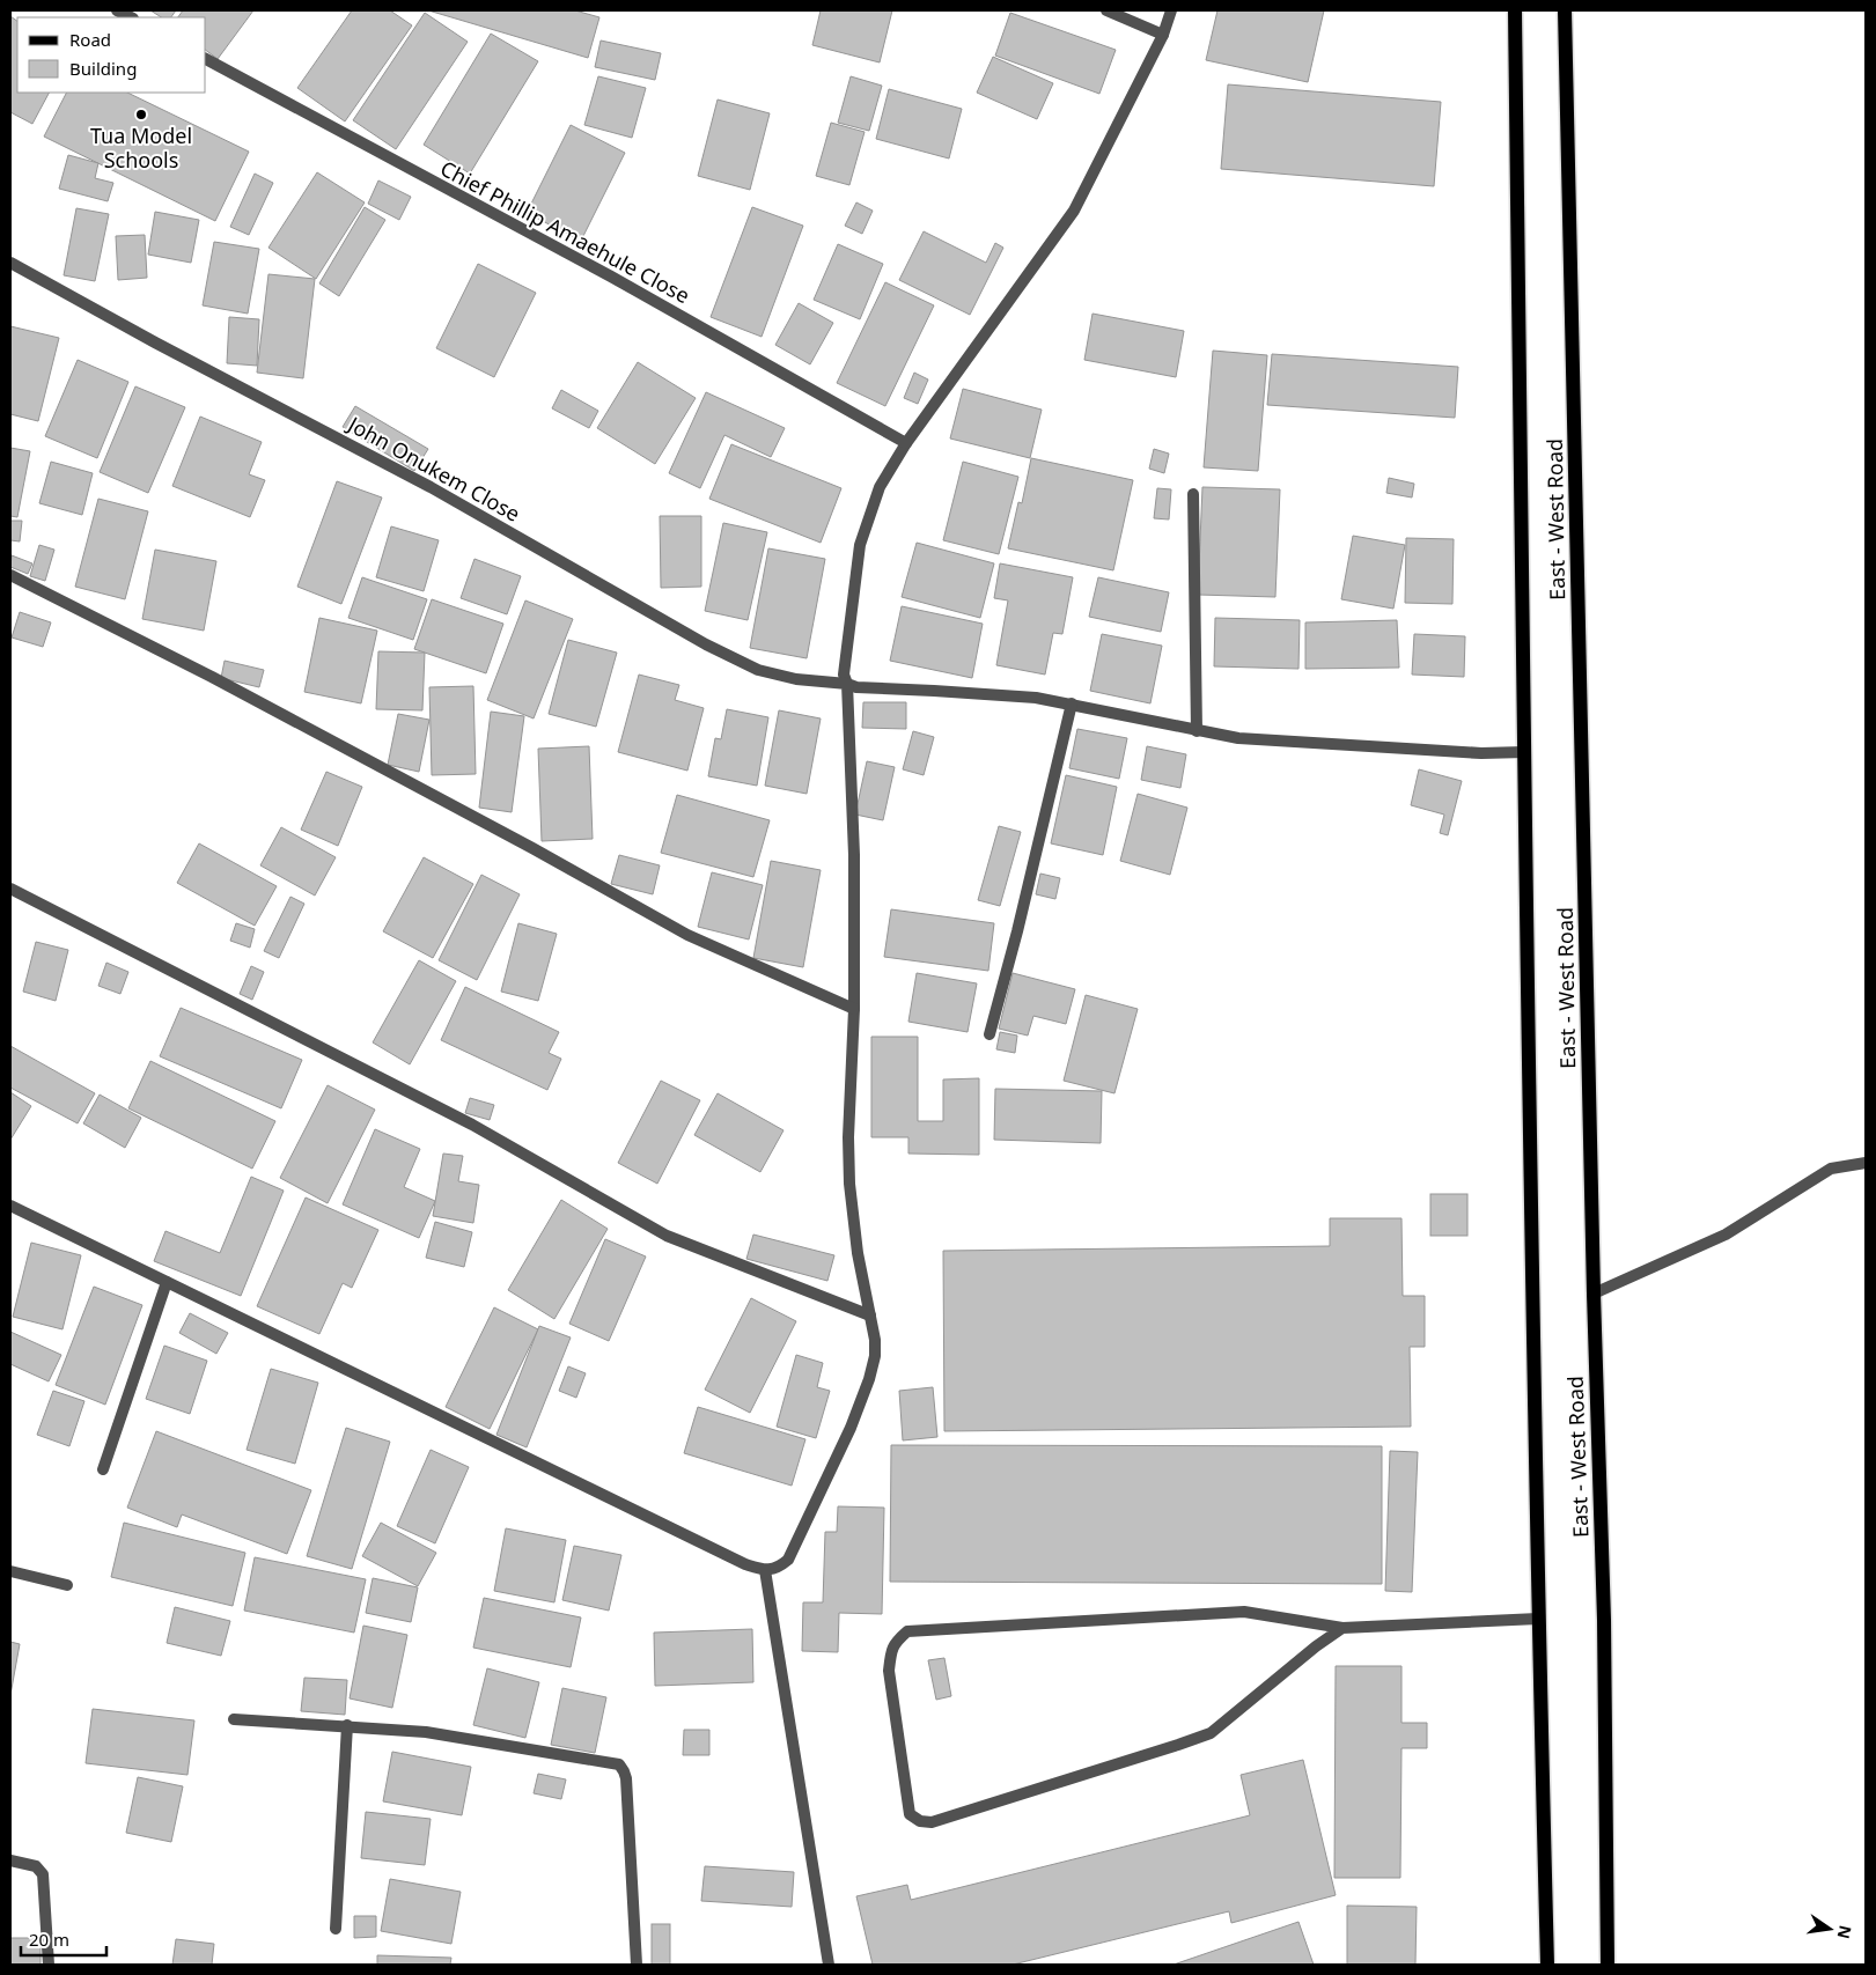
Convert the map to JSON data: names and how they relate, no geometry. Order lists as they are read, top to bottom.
{
  "streets": {
    "main road": ["East - West Road"],
    "street": ["Chief Phillip Amaehule Close", "John Onukem Close"]
  },
  "crossings": [
    ["John Onukem Close", "East - West Road"]
  ],
  "places": ["Tua Model Schools"],
  "legend": ["Road", "Building"],
  "scale_bar": "20 m",
  "north": "right"
}
